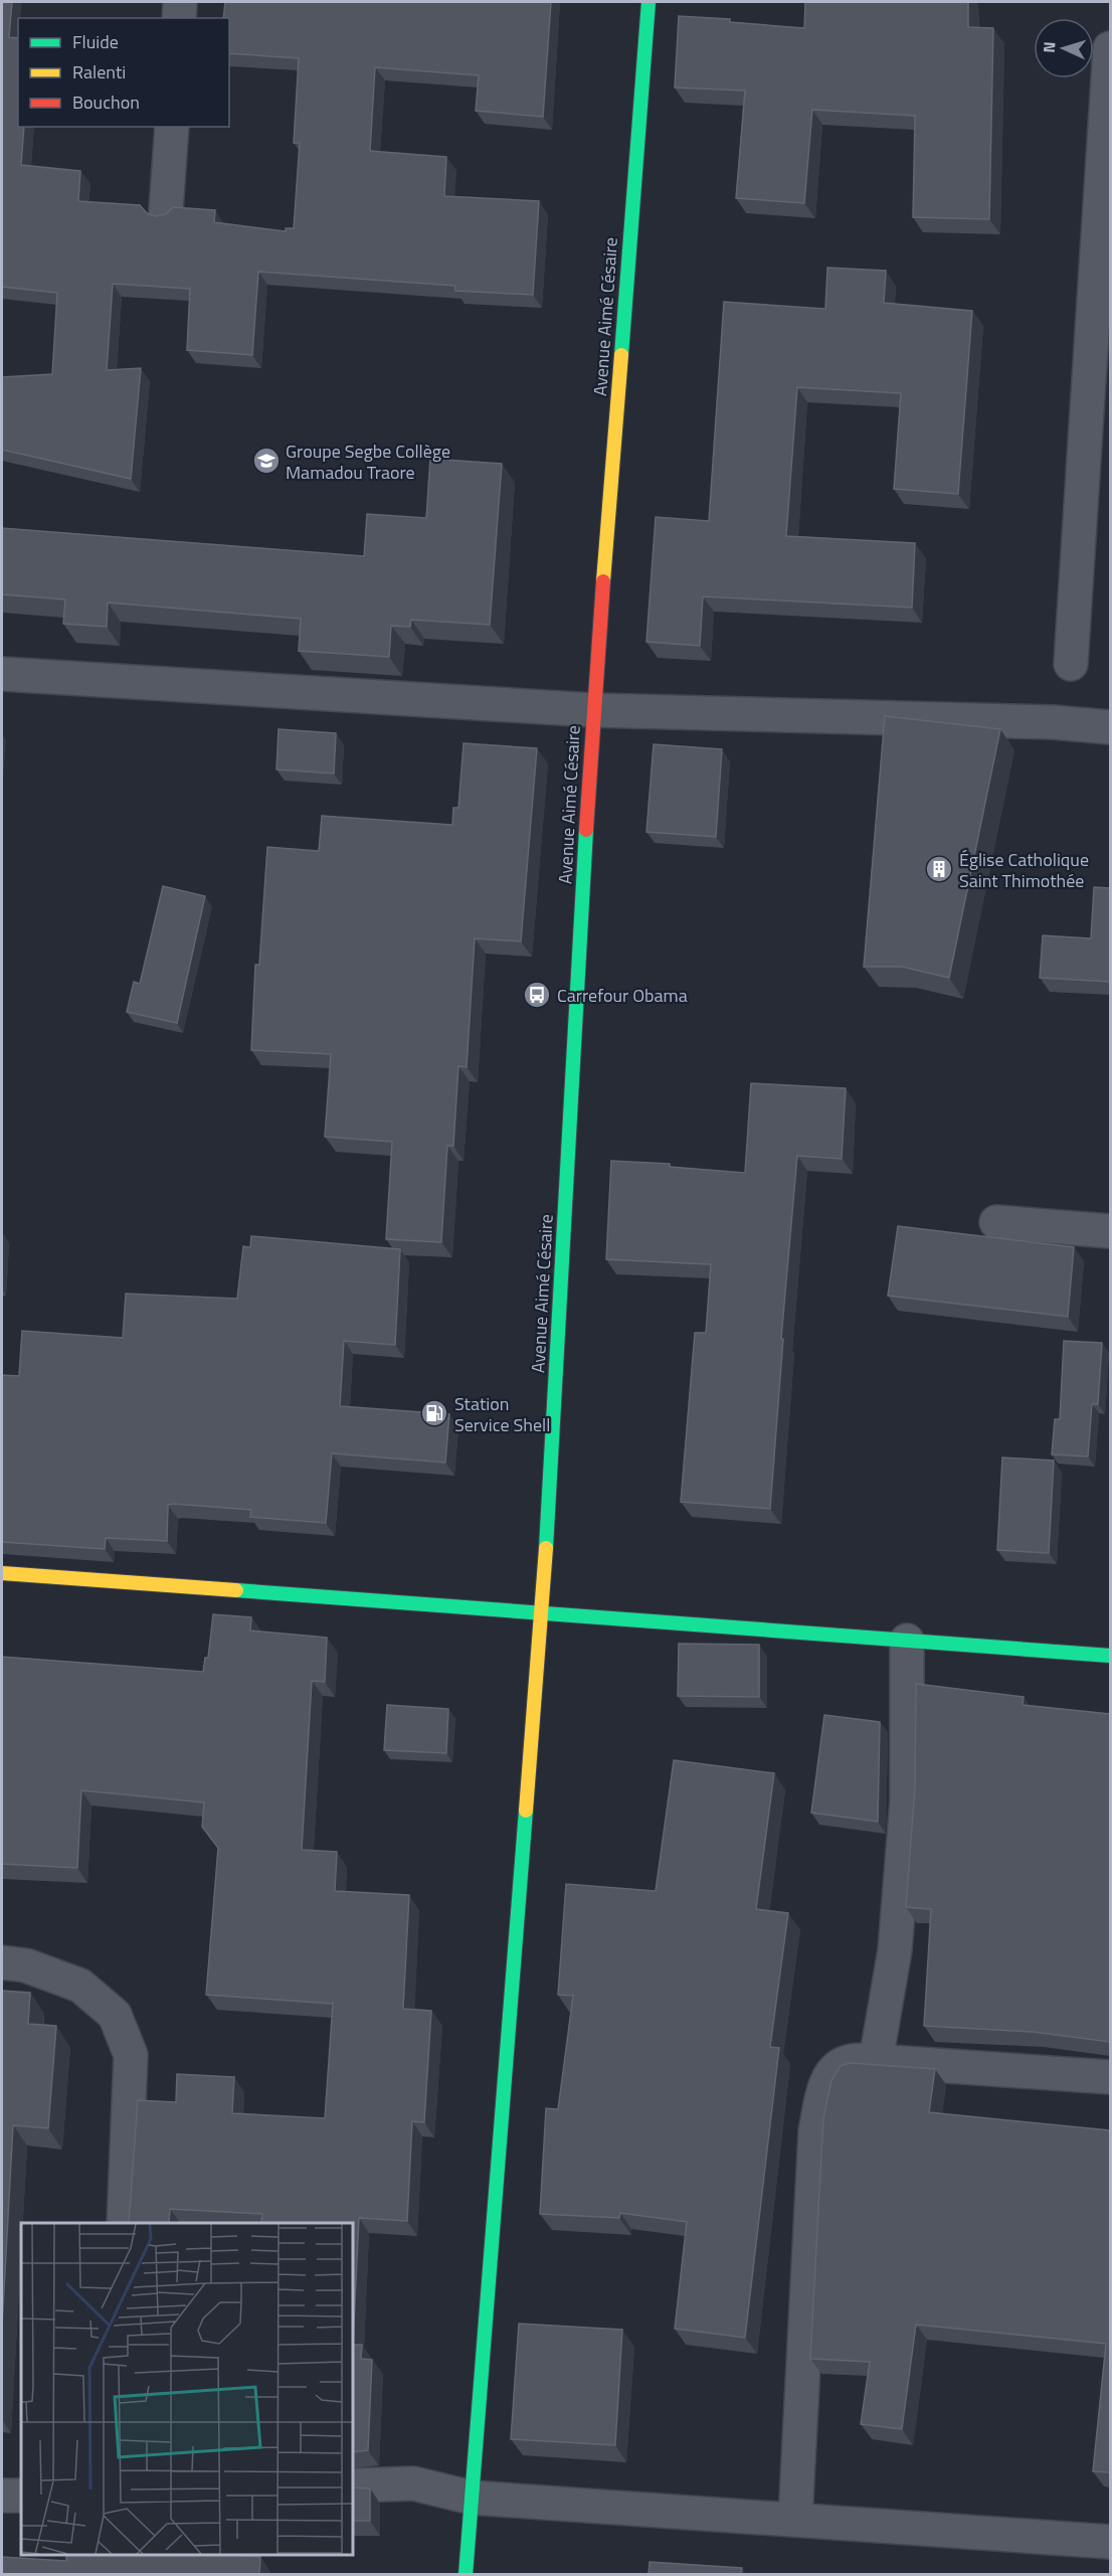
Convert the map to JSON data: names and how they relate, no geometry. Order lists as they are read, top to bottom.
{
  "streets": {
    "street": ["Avenue Aimé Césaire"]
  },
  "places": {
    "school or university": ["Groupe Segbe Collège Mamadou Traore"],
    "building": ["Église Catholique Saint Thimothée"],
    "bus stop": ["Carrefour Obama"],
    "fuel station": ["Station Service Shell"]
  },
  "legend": ["Fluide", "Ralenti", "Bouchon"],
  "north": "left"
}
